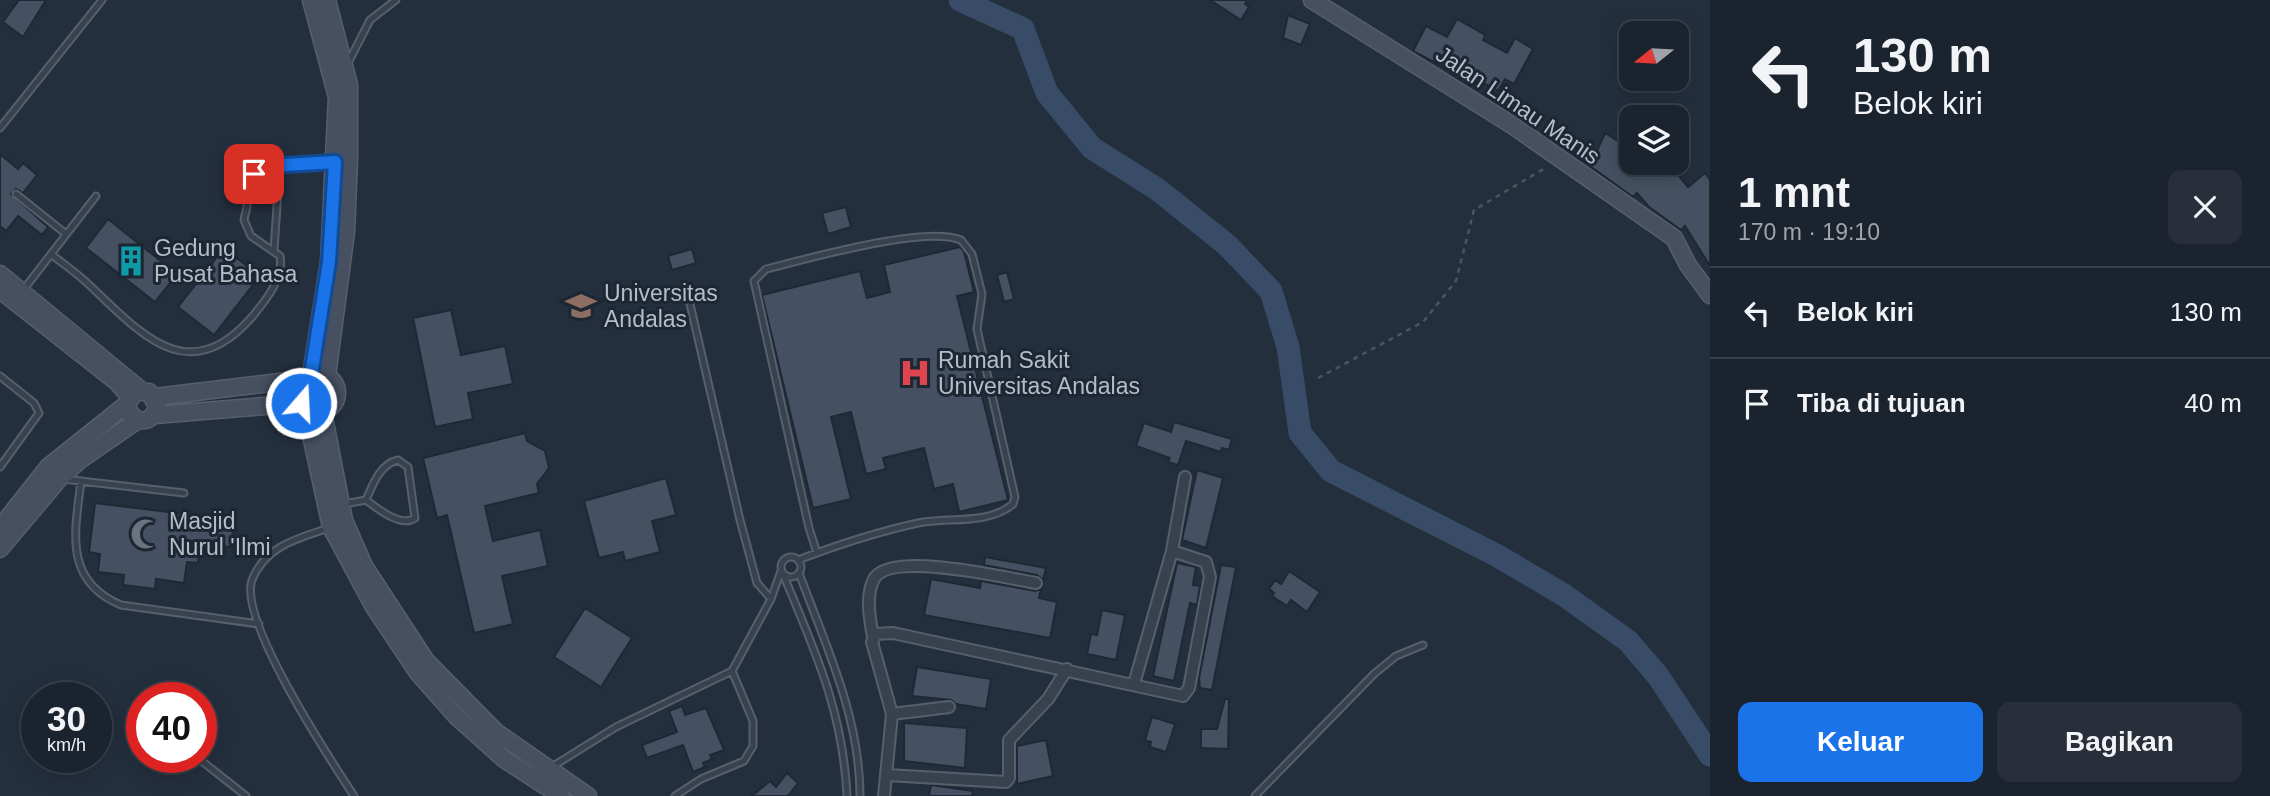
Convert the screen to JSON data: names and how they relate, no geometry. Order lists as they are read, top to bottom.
{
  "streets": {
    "street": ["Jalan Limau Manis"]
  },
  "places": {
    "building": ["Gedung Pusat Bahasa"],
    "school or university": ["Universitas Andalas"],
    "hospital": ["Rumah Sakit Universitas Andalas"],
    "mosque": ["Masjid Nurul 'Ilmi"]
  },
  "north": "left",
  "page": {
    "turn": ["130 m", "Belok kiri"],
    "heading": ["1 mnt", "170 m · 19:10"],
    "list": [
      {
        "name": "Belok kiri",
        "value": "130 m"
      },
      {
        "name": "Tiba di tujuan",
        "value": "40 m"
      }
    ],
    "speed": "30 km/h",
    "limit": "40",
    "buttons": ["Keluar", "Bagikan"]
  }
}
